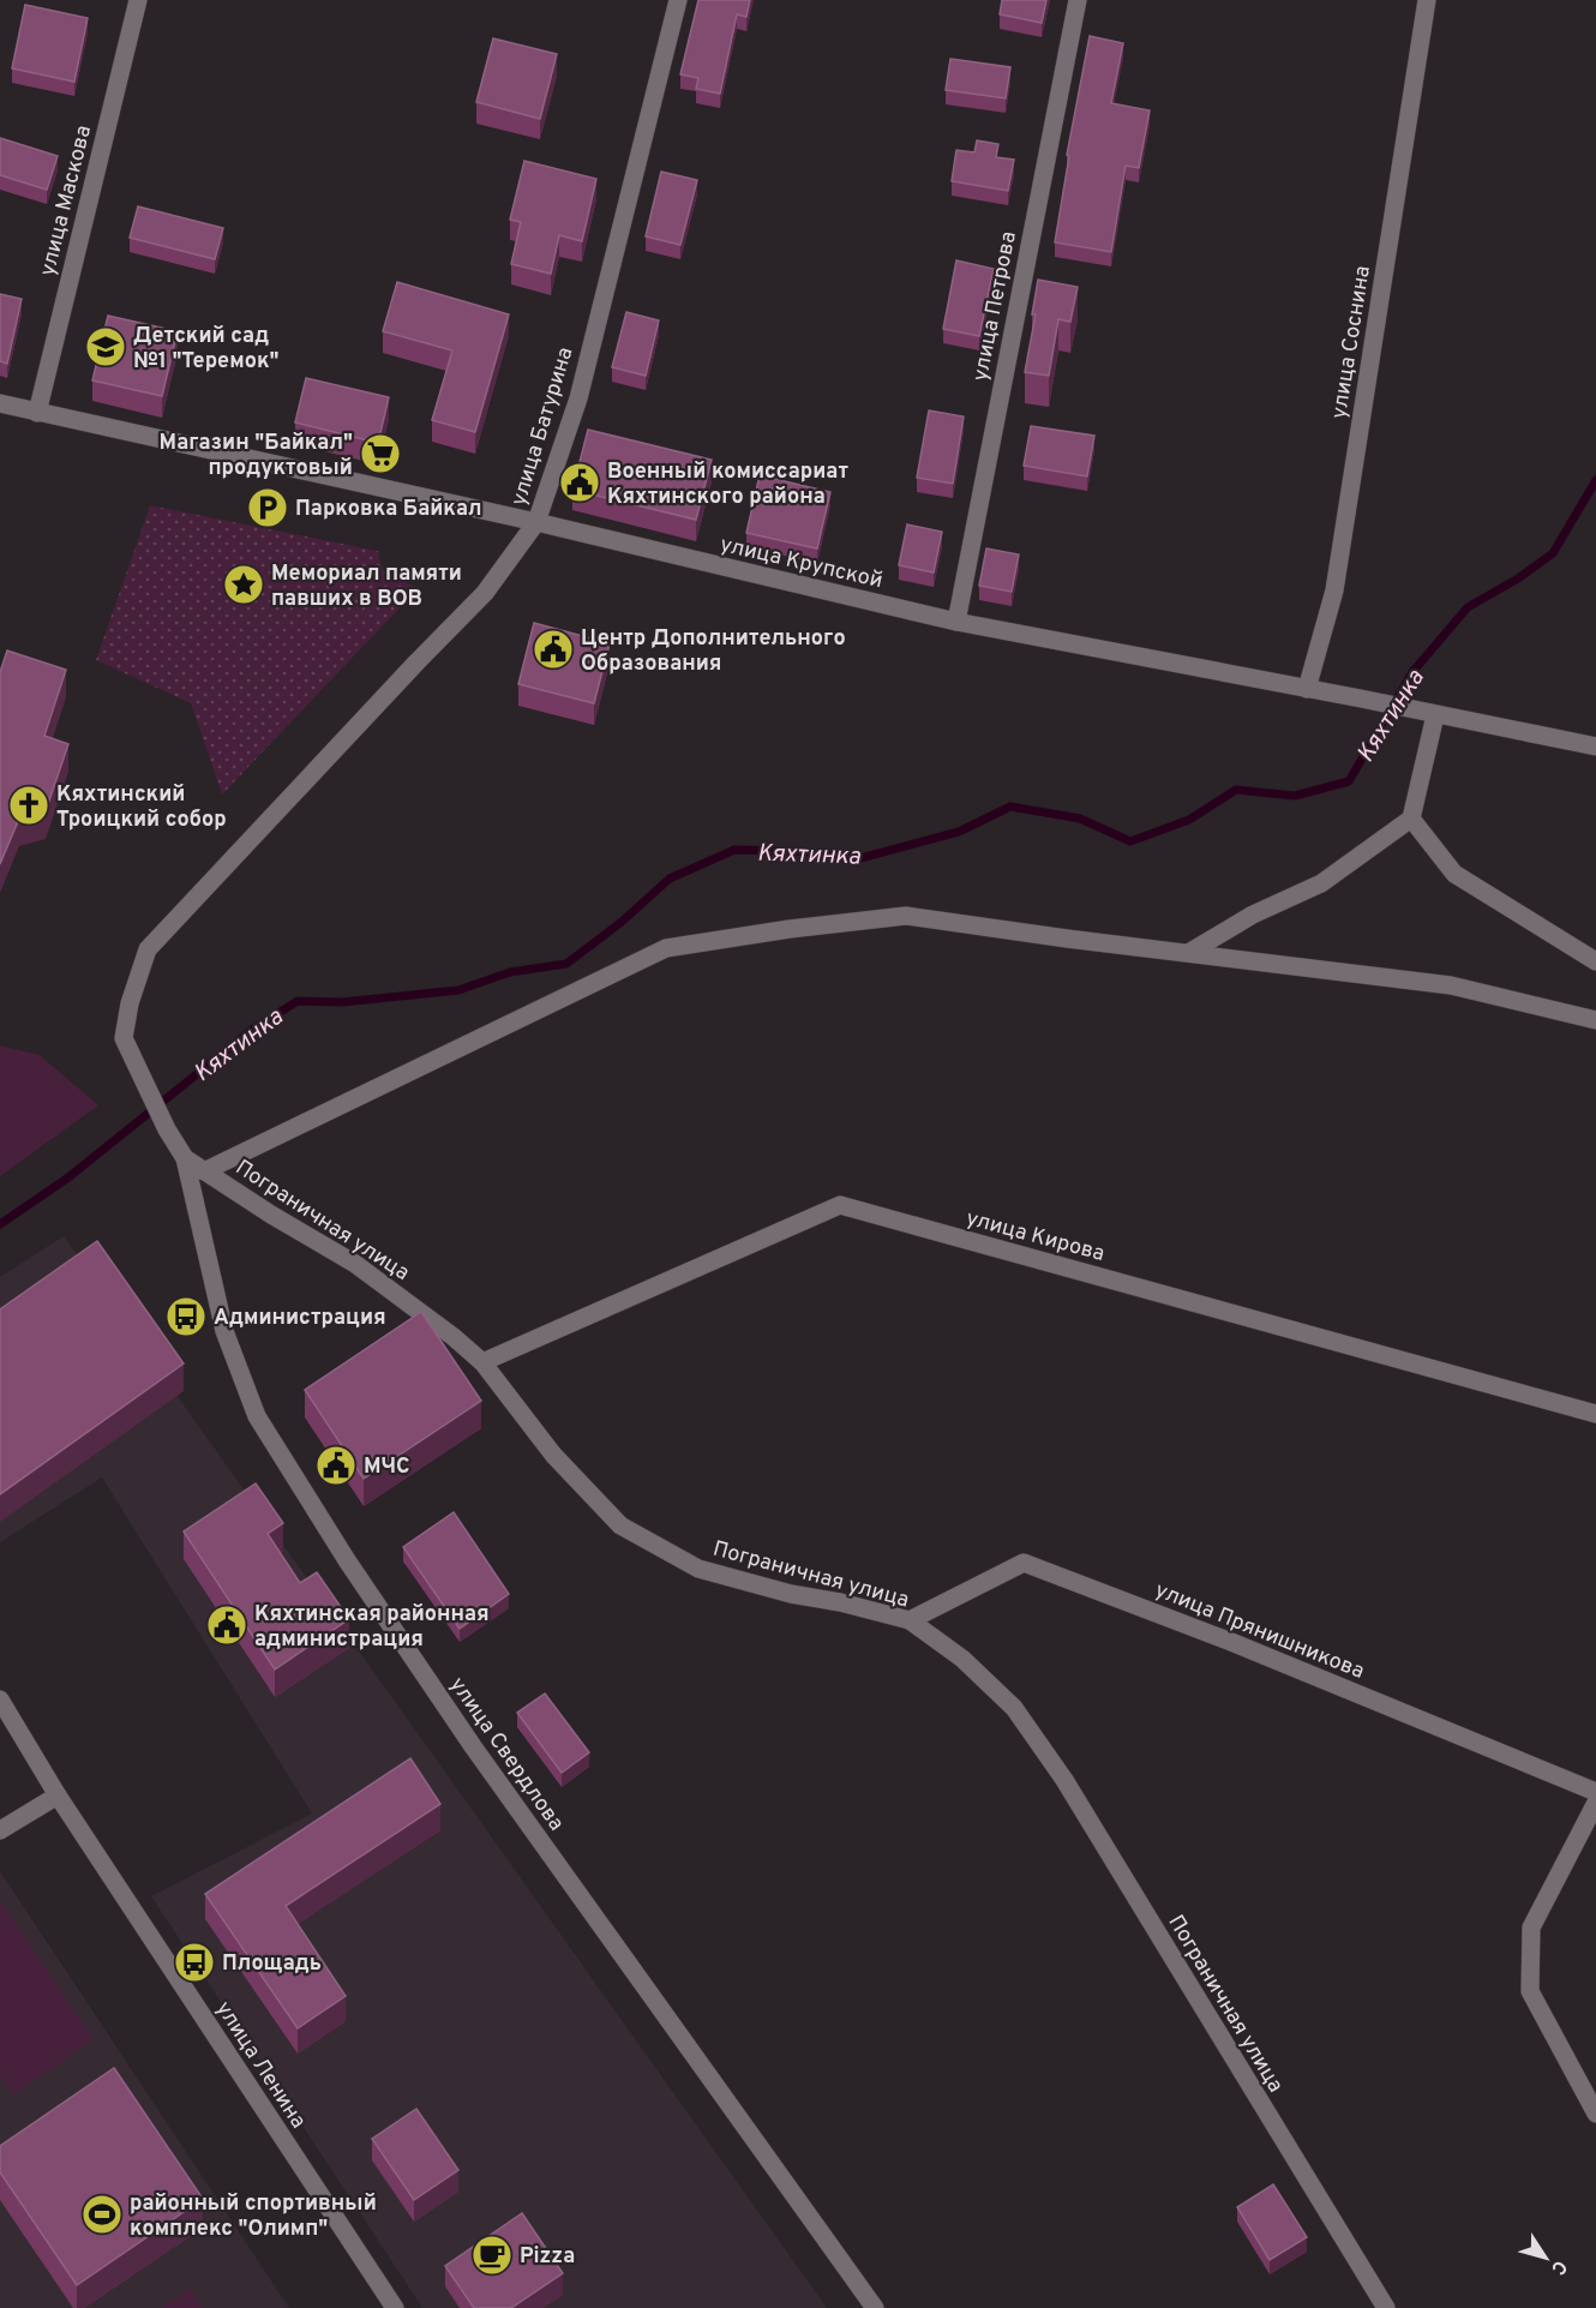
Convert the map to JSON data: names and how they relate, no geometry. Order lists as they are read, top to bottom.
{
  "streets": {
    "street": [
      "улица Маскова",
      "улица Петрова",
      "улица Соснина",
      "улица Батурина",
      "улица Крупской",
      "Пограничная улица",
      "улица Кирова",
      "улица Прянишникова",
      "улица Свердлова",
      "улица Ленина"
    ]
  },
  "crossings": [
    ["улица Маскова", "улица Крупской"],
    ["улица Петрова", "улица Крупской"],
    ["улица Соснина", "улица Крупской"],
    ["улица Батурина", "улица Крупской"],
    ["улица Батурина", "улица Свердлова"],
    ["Пограничная улица", "улица Кирова"],
    ["Пограничная улица", "улица Прянишникова"],
    ["Пограничная улица", "улица Свердлова"]
  ],
  "water": ["Кяхтинка"],
  "places": {
    "school or university": ["Детский сад №1 \"Теремок\""],
    "supermarket": ["Магазин \"Байкал\" продуктовый"],
    "public building": [
      "Военный комиссариат Кяхтинского района",
      "Центр Дополнительного Образования",
      "МЧС",
      "Кяхтинская районная администрация"
    ],
    "parking": ["Парковка Байкал"],
    "place": ["Мемориал памяти павших в ВОВ"],
    "church": ["Кяхтинский Троицкий собор"],
    "bus stop": ["Администрация", "Площадь"],
    "sports": ["районный спортивный комплекс \"Олимп\""],
    "cafe": ["Pizza"]
  },
  "north": "bottom right"
}
